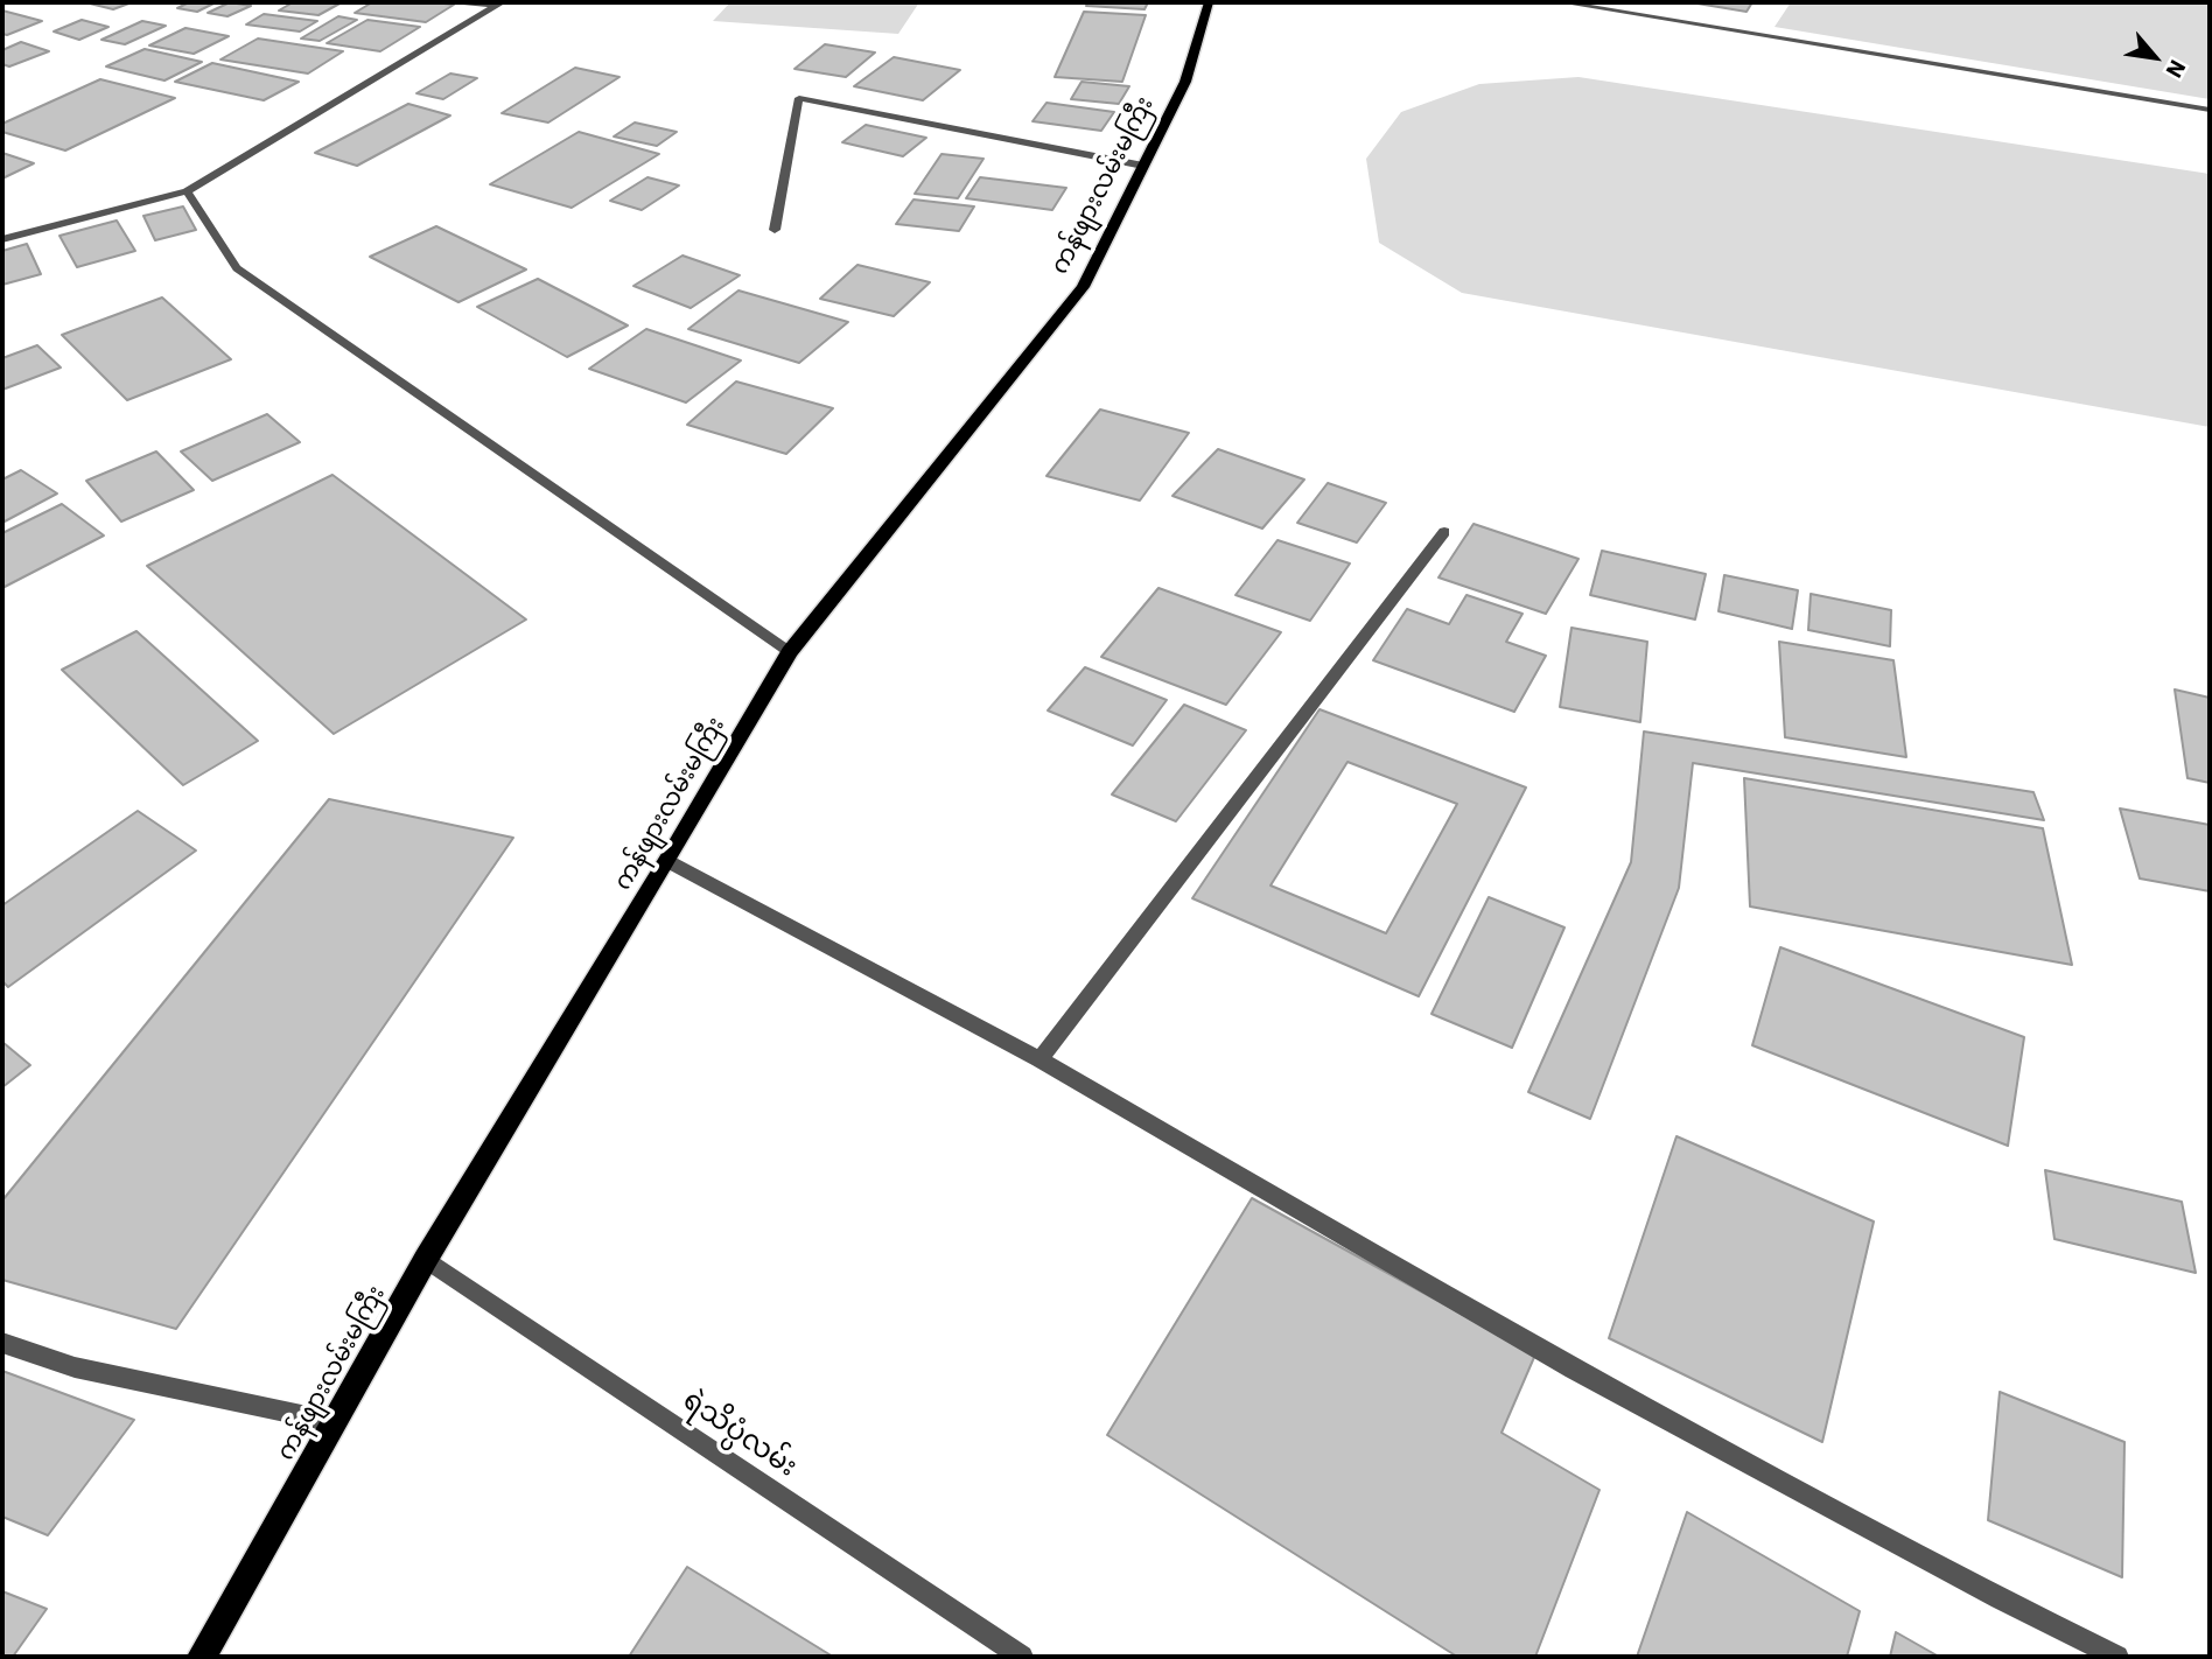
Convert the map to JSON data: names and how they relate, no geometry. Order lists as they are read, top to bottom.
{
  "streets": {
    "main road": ["ကန်ဖျားလမ်းမကြီး"],
    "street": ["ရဲသိပ္ပံလမ်း"]
  },
  "crossings": [
    ["ကန်ဖျားလမ်းမကြီး", "ရဲသိပ္ပံလမ်း"]
  ],
  "north": "bottom right"
}
